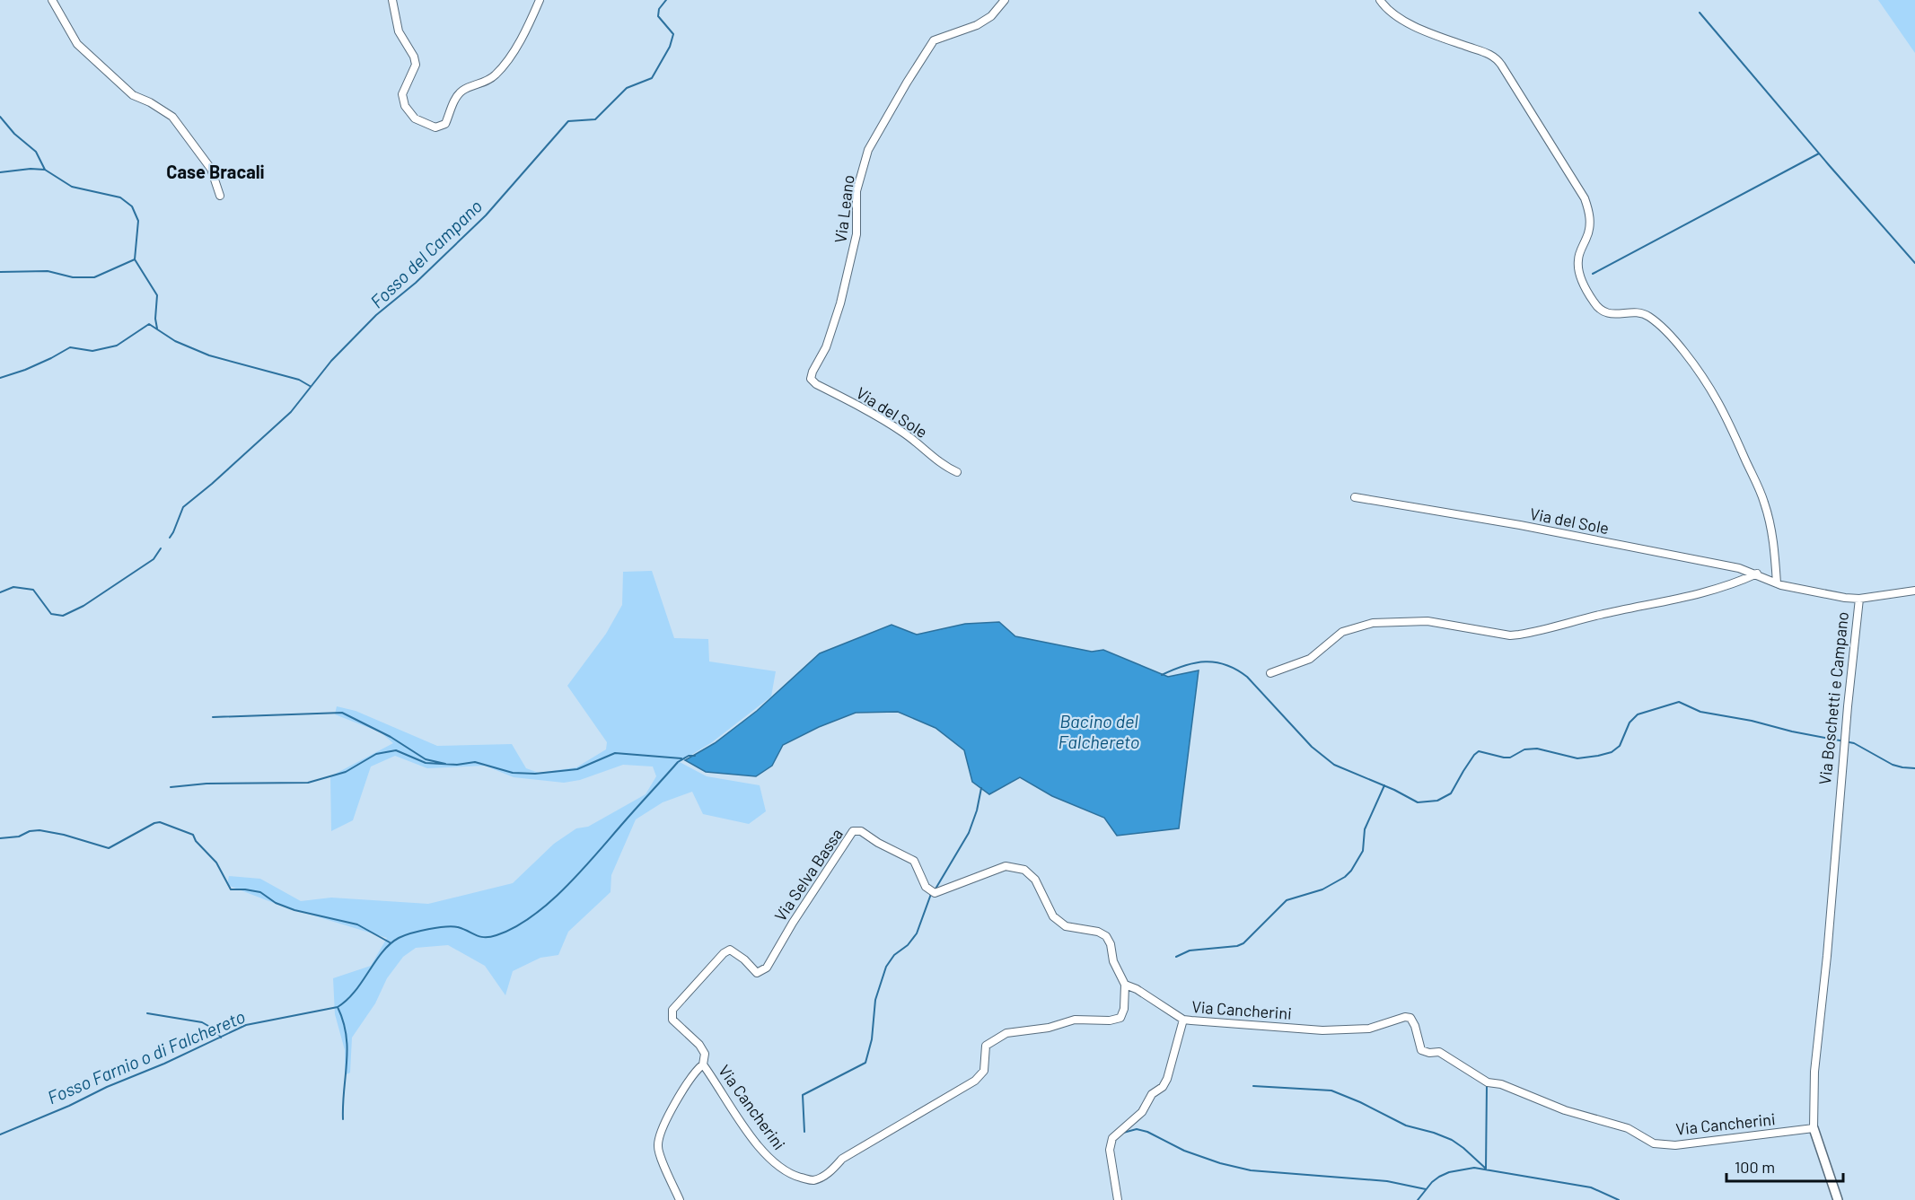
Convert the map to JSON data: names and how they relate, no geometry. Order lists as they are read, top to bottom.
{
  "streets": {
    "street": [
      "Via Leano",
      "Via del Sole",
      "Via Boschetti e Campano",
      "Via Selva Bassa",
      "Via Cancherini"
    ]
  },
  "crossings": [
    ["Via Leano", "Via del Sole"],
    ["Via del Sole", "Via Boschetti e Campano"],
    ["Via Boschetti e Campano", "Via Cancherini"],
    ["Via Selva Bassa", "Via Cancherini"]
  ],
  "districts": ["Case Bracali"],
  "water": ["Fosso del Campano", "Bacino del Falchereto", "Fosso Farnio o di Falchereto"],
  "scale_bar": "100 m"
}
